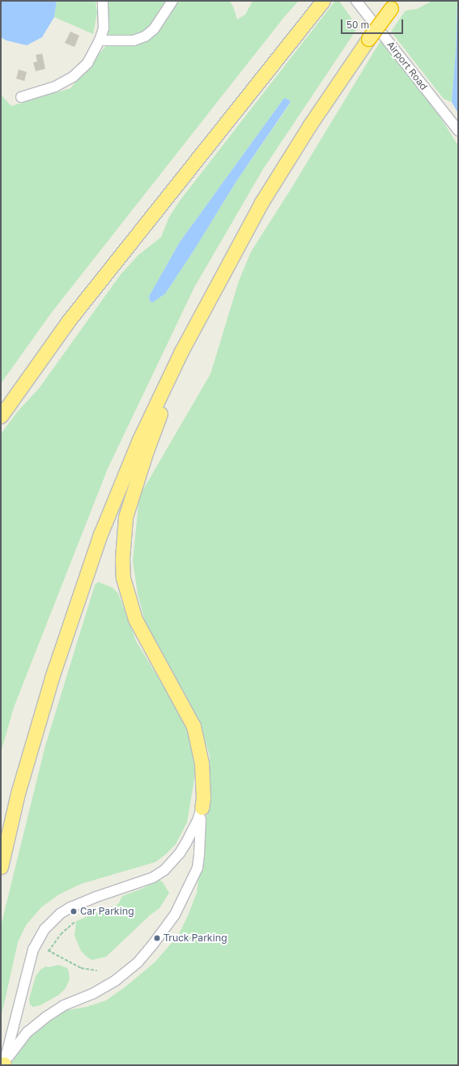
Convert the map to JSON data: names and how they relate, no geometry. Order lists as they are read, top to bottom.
{
  "streets": {
    "street": ["Airport Road"]
  },
  "places": ["Car Parking", "Truck Parking"],
  "scale_bar": "50 m"
}
